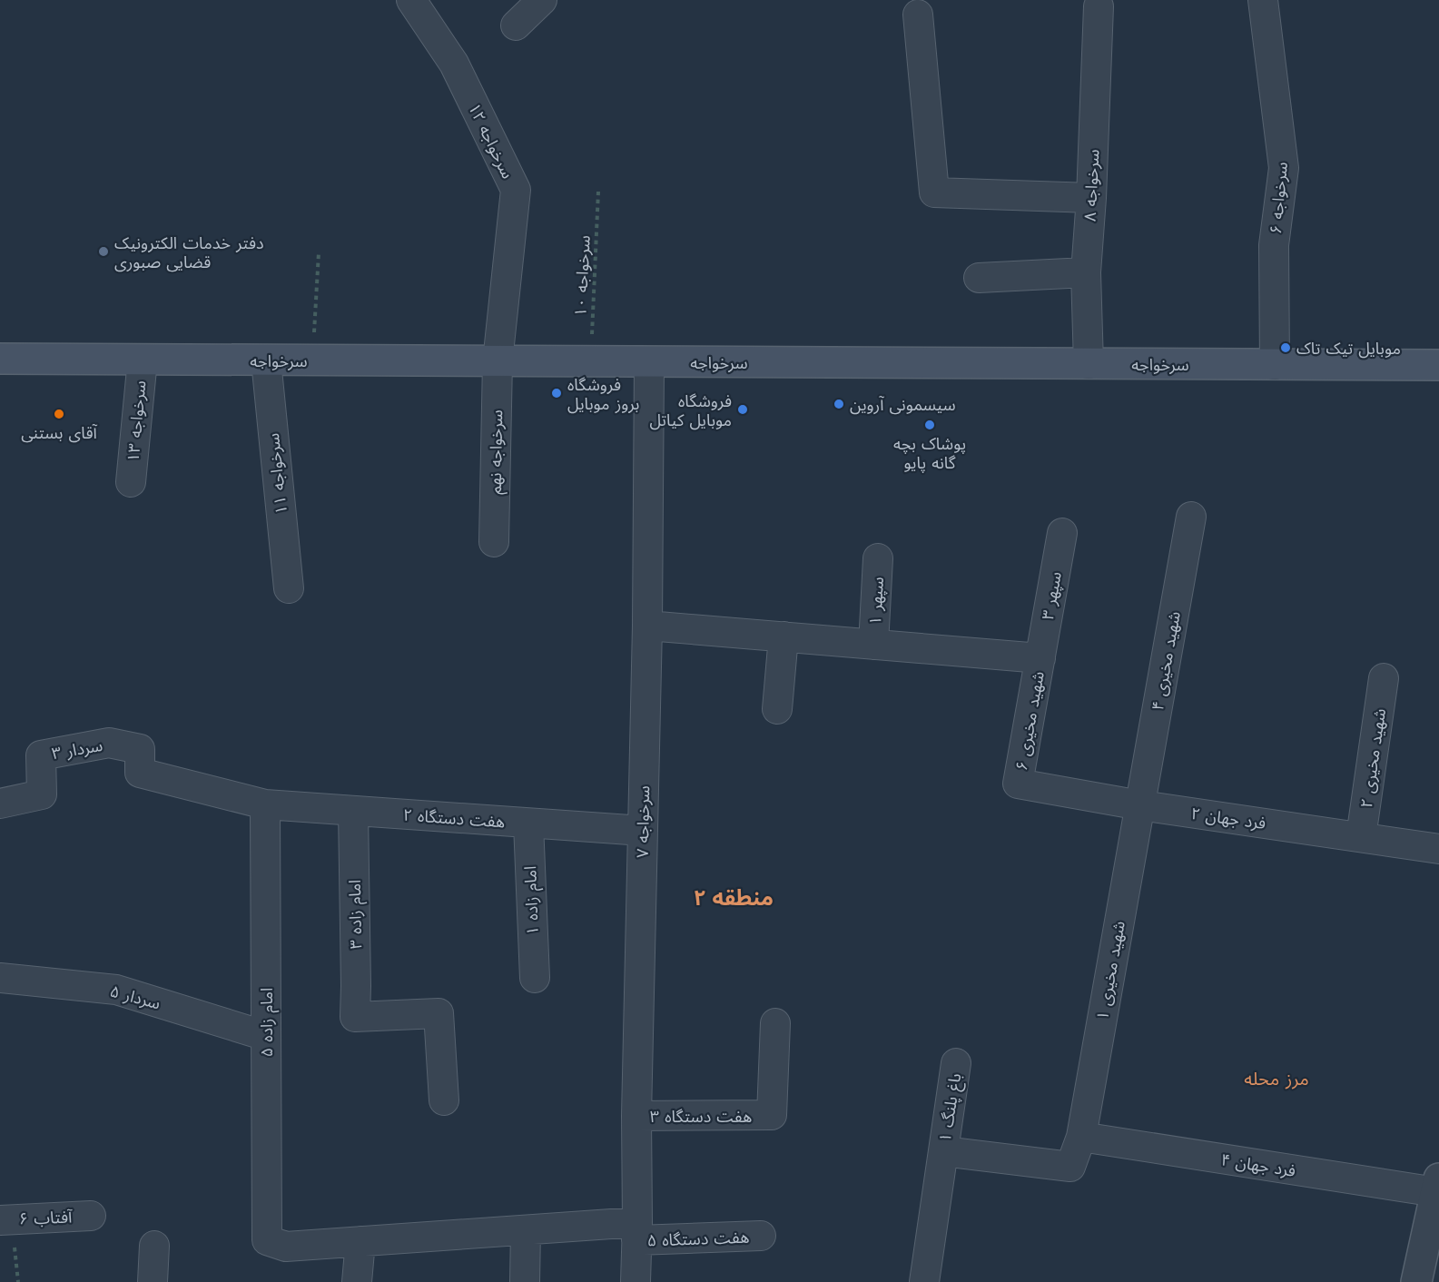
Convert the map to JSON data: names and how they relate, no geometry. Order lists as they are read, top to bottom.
{
  "streets": {
    "main road": ["سرخواجه"],
    "street": [
      "۱۲ سرخواجه",
      "۸ سرخواجه",
      "سرخواجه ۶",
      "۱۳ سرخواجه",
      "سرخواجه نهم",
      "۱۱ سرخواجه",
      "۳ سپهر",
      "۱ سپهر",
      "۴ شهید مخیری",
      "شهید مخیری ۶",
      "۳ سردار",
      "۲ شهید مخیری",
      "هفت دستگاه ۲",
      "۲ فرد جهان",
      "سرخواجه ۷",
      "۱ امام زاده",
      "۳ امام زاده",
      "شهید مخیری ۱",
      "۵ سردار",
      "۵ امام زاده",
      "۱ باغ پلنگ",
      "۳ هفت دستگاه",
      "۴ فرد جهان",
      "آفتاب ۶",
      "هفت دستگاه ۵"
    ],
    "path": ["۱۰ سرخواجه"]
  },
  "crossings": [
    ["۱۲ سرخواجه", "سرخواجه"],
    ["۱۲ سرخواجه", "سرخواجه نهم"],
    ["۸ سرخواجه", "سرخواجه"],
    ["سرخواجه ۶", "سرخواجه"],
    ["۱۰ سرخواجه", "سرخواجه"],
    ["سرخواجه", "۱۳ سرخواجه"],
    ["سرخواجه", "سرخواجه نهم"],
    ["سرخواجه", "۱۱ سرخواجه"],
    ["سرخواجه", "سرخواجه ۷"],
    ["۳ سپهر", "شهید مخیری ۶"],
    ["۴ شهید مخیری", "۲ فرد جهان"],
    ["۴ شهید مخیری", "شهید مخیری ۱"],
    ["شهید مخیری ۶", "۲ فرد جهان"],
    ["۳ سردار", "هفت دستگاه ۲"],
    ["۳ سردار", "۵ امام زاده"],
    ["۲ شهید مخیری", "۲ فرد جهان"],
    ["هفت دستگاه ۲", "سرخواجه ۷"],
    ["هفت دستگاه ۲", "۱ امام زاده"],
    ["هفت دستگاه ۲", "۳ امام زاده"],
    ["هفت دستگاه ۲", "۵ امام زاده"],
    ["۲ فرد جهان", "شهید مخیری ۱"],
    ["سرخواجه ۷", "۳ هفت دستگاه"],
    ["سرخواجه ۷", "هفت دستگاه ۵"],
    ["شهید مخیری ۱", "۱ باغ پلنگ"],
    ["شهید مخیری ۱", "۴ فرد جهان"],
    ["۵ سردار", "۵ امام زاده"],
    ["۵ امام زاده", "هفت دستگاه ۵"]
  ],
  "districts": ["منطقه ۲", "مرز محله"],
  "places": [
    "دفتر خدمات الکترونیک قضایی صبوری",
    "موبایل تیک تاک",
    "فروشگاه بروز موبایل",
    "سیسمونی آروین",
    "فروشگاه موبایل کیاتل",
    "آقای بستنی",
    "پوشاک بچه گانه پایو"
  ]
}
